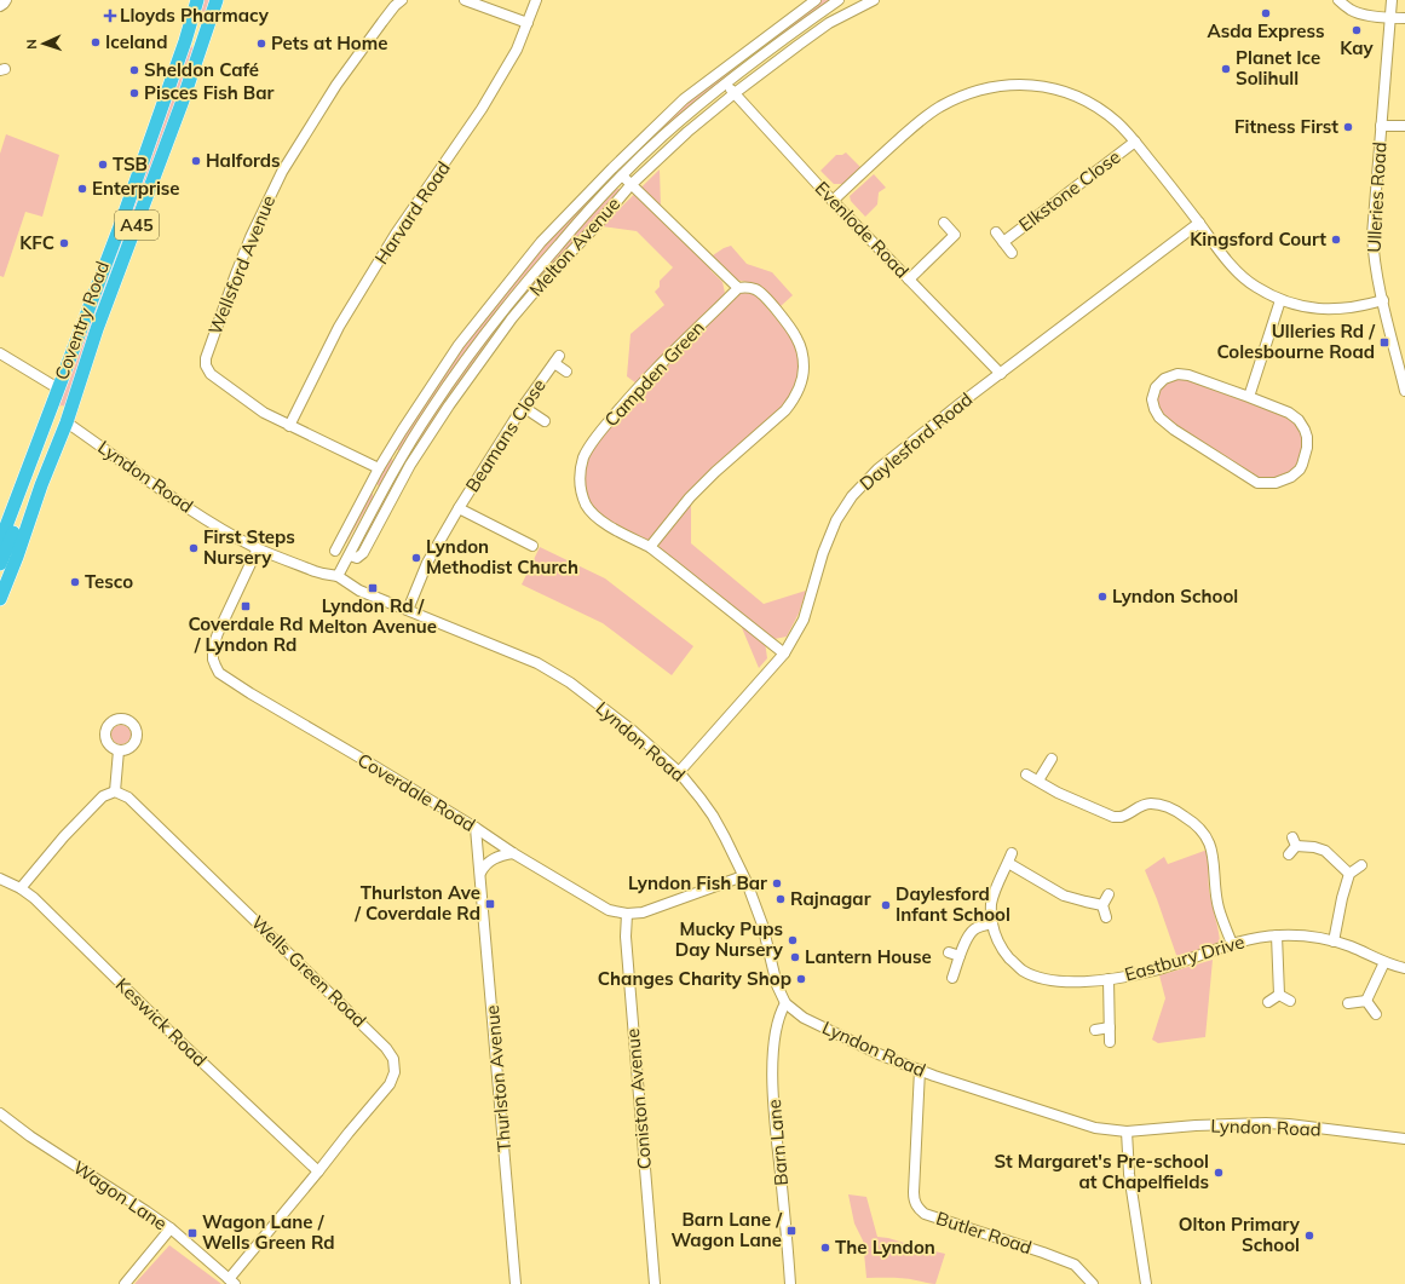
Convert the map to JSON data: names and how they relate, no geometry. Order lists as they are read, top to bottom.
{
  "streets": {
    "highway": ["A45", "Coventry Road"],
    "street": [
      "Elkstone Close",
      "Ulleries Road",
      "Harvard Road",
      "Evenlode Road",
      "Melton Avenue",
      "Wellsford Avenue",
      "Campden Green",
      "Beamans Close",
      "Daylesford Road",
      "Lyndon Road",
      "Coverdale Road",
      "Eastbury Drive",
      "Wells Green Road",
      "Keswick Road",
      "Thurlston Avenue",
      "Coniston Avenue",
      "Barn Lane",
      "Wagon Lane",
      "Butler Road"
    ]
  },
  "crossings": [
    ["Harvard Road", "Wellsford Avenue"],
    ["Evenlode Road", "Melton Avenue"],
    ["Evenlode Road", "Daylesford Road"],
    ["Melton Avenue", "Wellsford Avenue"],
    ["Melton Avenue", "Lyndon Road"],
    ["Coventry Road", "Lyndon Road"],
    ["Campden Green", "Daylesford Road"],
    ["Beamans Close", "Lyndon Road"],
    ["Daylesford Road", "Lyndon Road"],
    ["Lyndon Road", "Coverdale Road"],
    ["Lyndon Road", "Barn Lane"],
    ["Lyndon Road", "Butler Road"],
    ["Coverdale Road", "Thurlston Avenue"],
    ["Coverdale Road", "Coniston Avenue"],
    ["Wells Green Road", "Keswick Road"],
    ["Wells Green Road", "Wagon Lane"]
  ],
  "places": {
    "other": [
      "Asda Express",
      "Kay",
      "Iceland",
      "Pets at Home",
      "Planet Ice Solihull",
      "Sheldon Café",
      "Pisces Fish Bar",
      "Fitness First",
      "Halfords",
      "TSB",
      "Enterprise",
      "Kingsford Court",
      "KFC",
      "First Steps Nursery",
      "Lyndon Methodist Church",
      "Tesco",
      "Lyndon School",
      "Lyndon Fish Bar",
      "Rajnagar",
      "Daylesford Infant School",
      "Mucky Pups Day Nursery",
      "Lantern House",
      "Changes Charity Shop",
      "St Margaret's Pre-school at Chapelfields",
      "Olton Primary School",
      "The Lyndon"
    ],
    "health": ["Lloyds Pharmacy"],
    "transit": [
      "Ulleries Rd / Colesbourne Road",
      "Lyndon Rd / Melton Avenue",
      "Coverdale Rd / Lyndon Rd",
      "Thurlston Ave / Coverdale Rd",
      "Barn Lane / Wagon Lane",
      "Wagon Lane / Wells Green Rd"
    ]
  },
  "north": "left"
}
